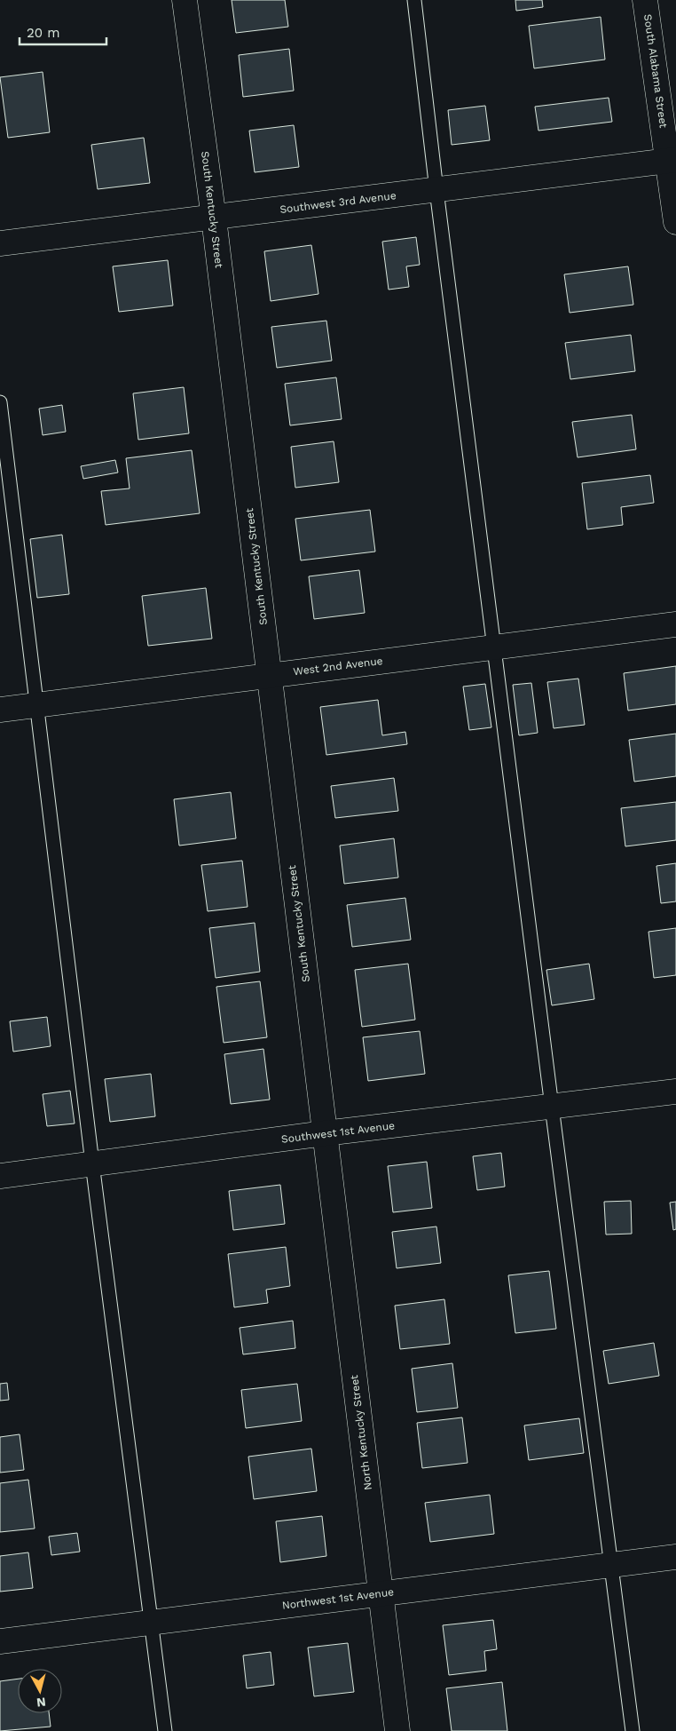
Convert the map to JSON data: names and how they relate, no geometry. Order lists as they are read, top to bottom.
{
  "streets": {
    "street": [
      "South Alabama Street",
      "Southwest 3rd Avenue",
      "South Kentucky Street",
      "West 2nd Avenue",
      "Southwest 1st Avenue",
      "North Kentucky Street",
      "Northwest 1st Avenue"
    ]
  },
  "crossings": [
    ["South Alabama Street", "Southwest 3rd Avenue"],
    ["Southwest 3rd Avenue", "South Kentucky Street"],
    ["South Kentucky Street", "West 2nd Avenue"],
    ["South Kentucky Street", "Southwest 1st Avenue"],
    ["South Kentucky Street", "North Kentucky Street"],
    ["Southwest 1st Avenue", "North Kentucky Street"],
    ["North Kentucky Street", "Northwest 1st Avenue"]
  ],
  "scale_bar": "20 m",
  "north": "bottom"
}
